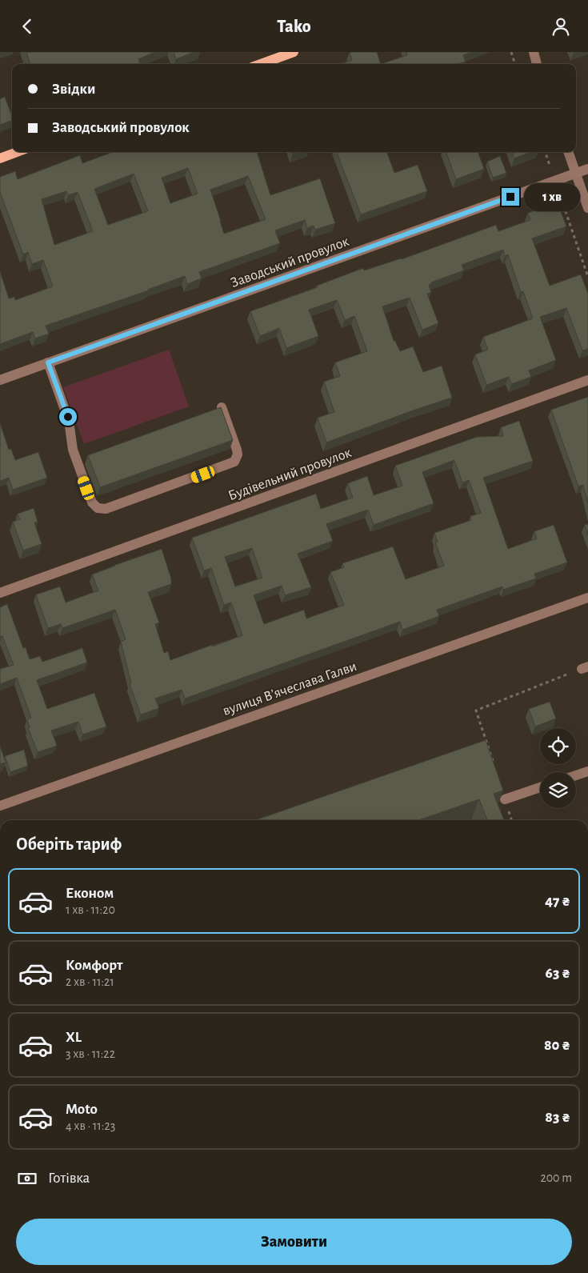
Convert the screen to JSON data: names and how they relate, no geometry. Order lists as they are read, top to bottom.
{
  "streets": {
    "street": ["Заводський провулок", "Будівельний провулок", "вулиця Вʼячеслава Галви"]
  },
  "page": {
    "header": "Tako",
    "banner": ["Звідки", "Заводський провулок"],
    "bubble": "1 хв",
    "heading": "Оберіть тариф",
    "list": [
      {
        "name": "Економ",
        "note": "1 хв · 11:20",
        "value": "47 ₴"
      },
      {
        "name": "Комфорт",
        "note": "2 хв · 11:21",
        "value": "63 ₴"
      },
      {
        "name": "XL",
        "note": "3 хв · 11:22",
        "value": "80 ₴"
      },
      {
        "name": "Moto",
        "note": "4 хв · 11:23",
        "value": "83 ₴"
      }
    ],
    "pay": ["Готівка", "200 m"],
    "buttons": "Замовити"
  }
}
